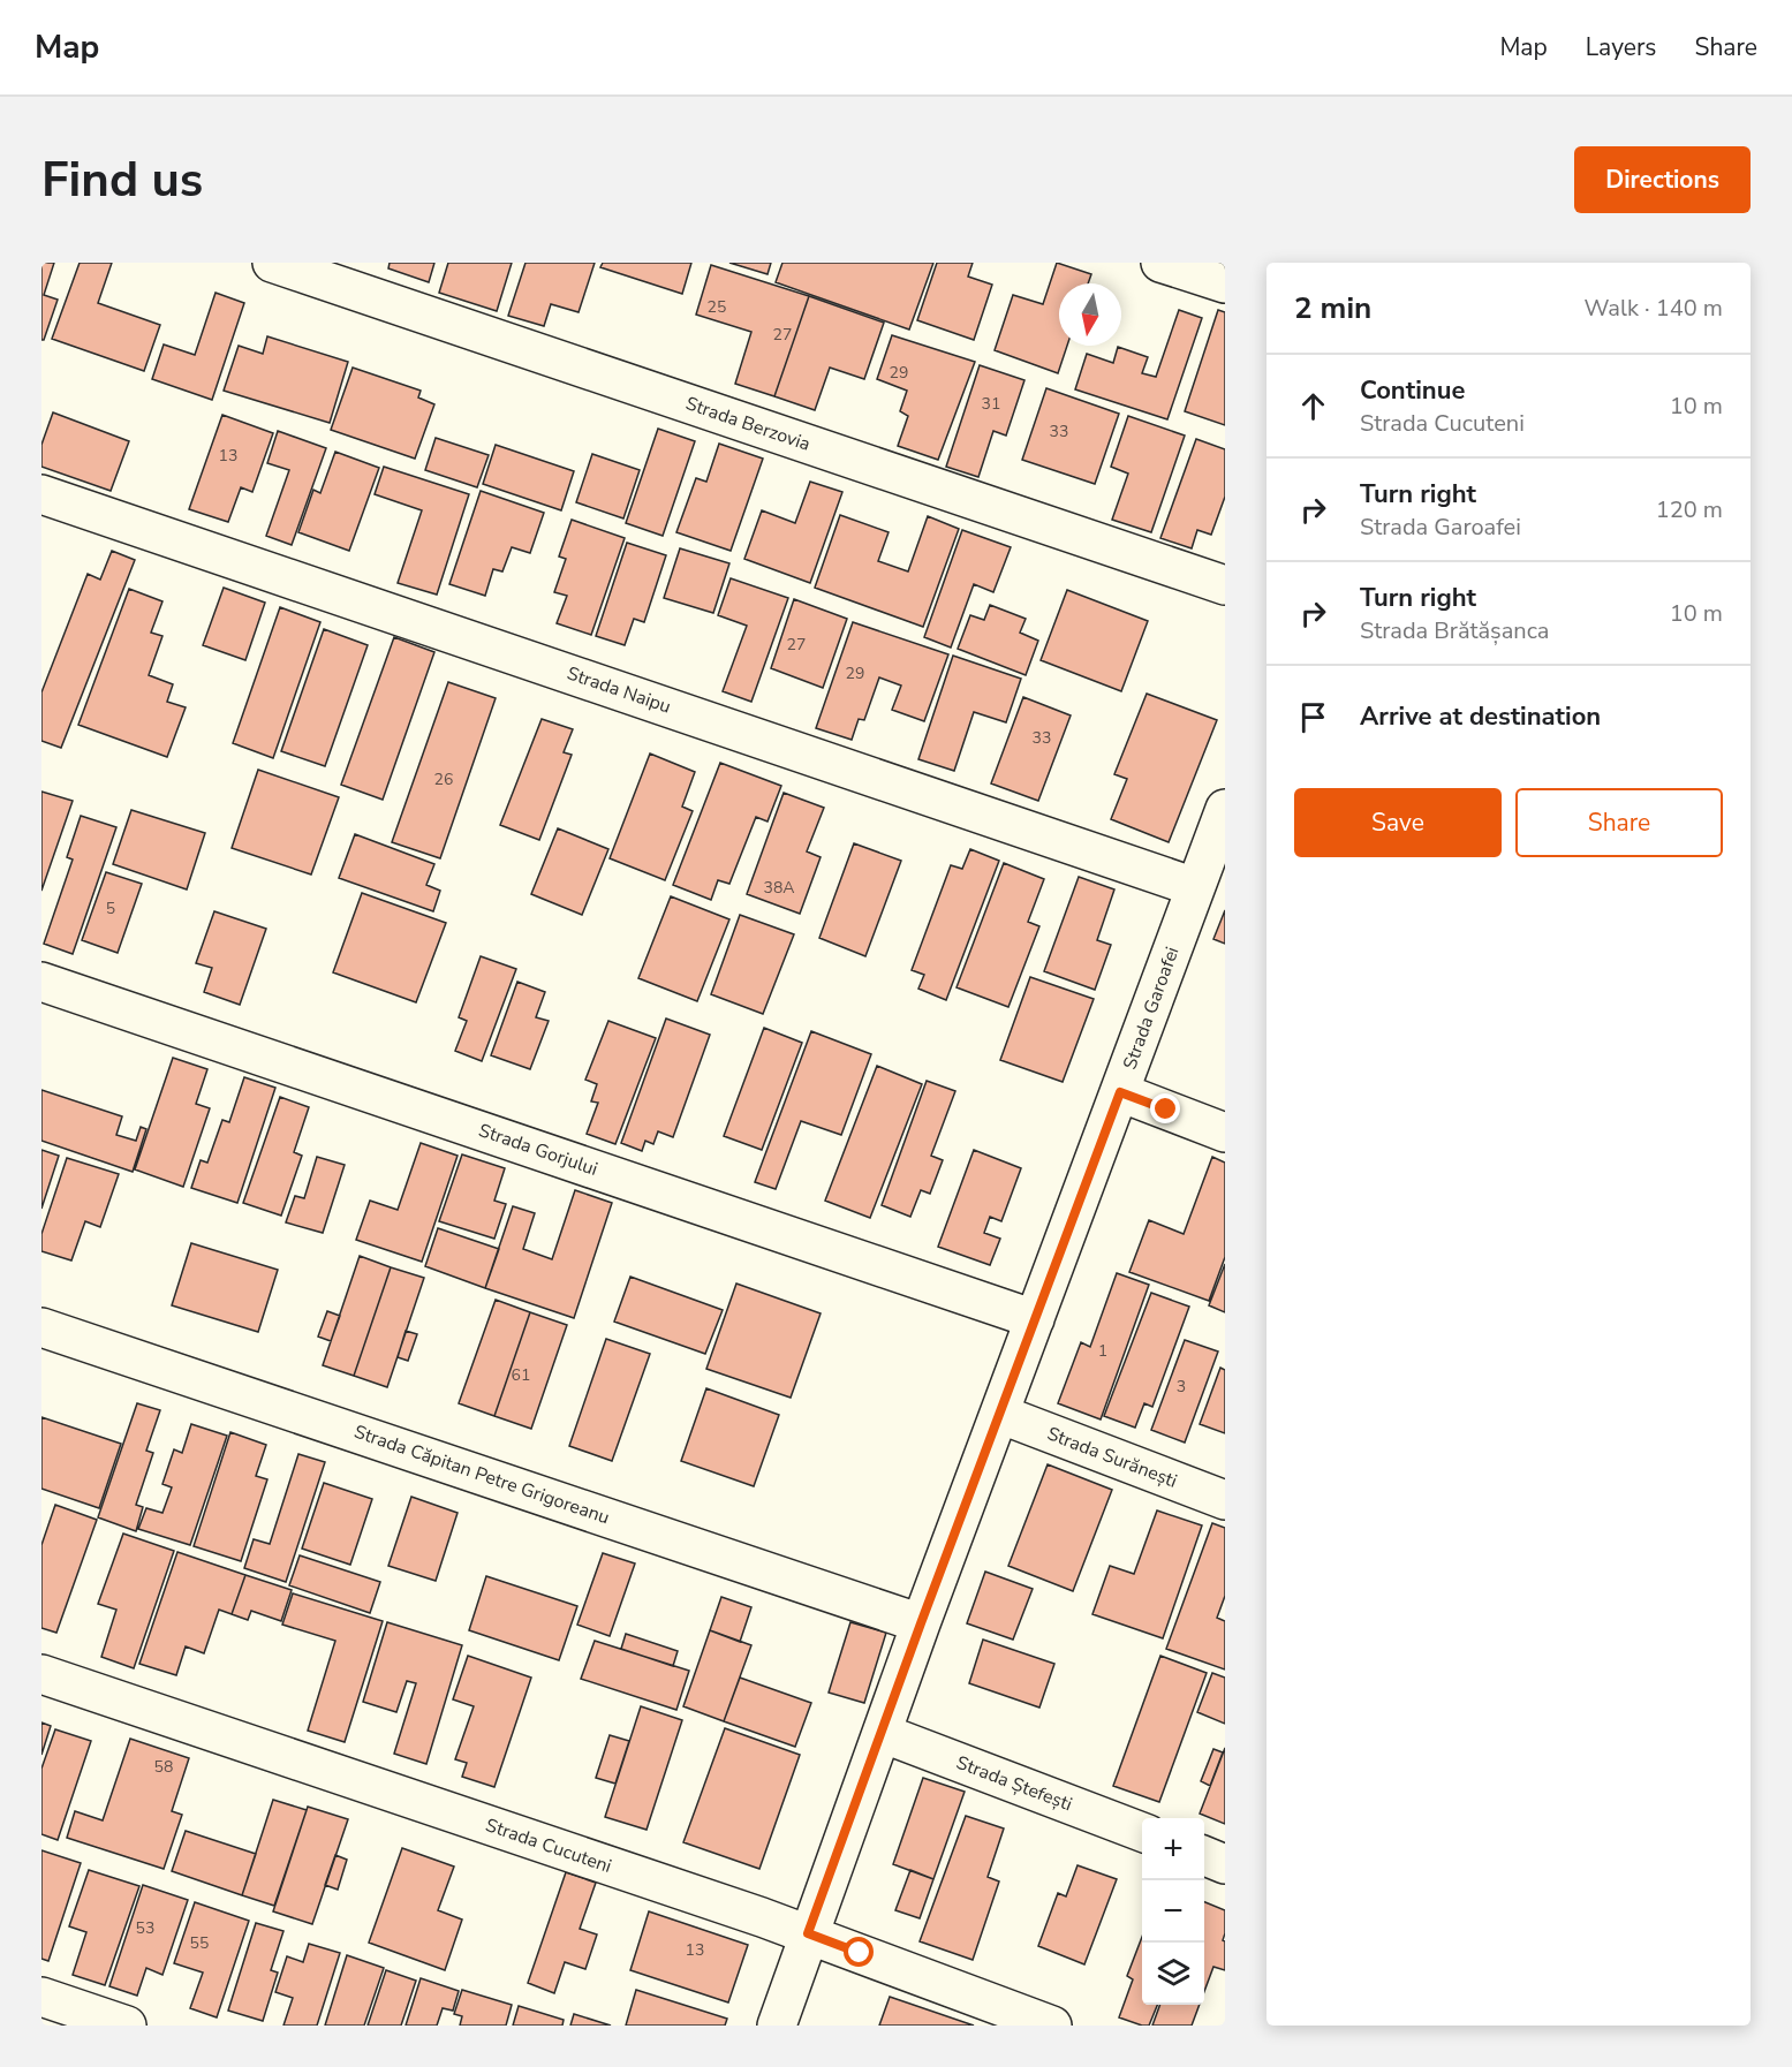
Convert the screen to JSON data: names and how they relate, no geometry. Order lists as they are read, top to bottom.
{
  "streets": {
    "street": [
      "Strada Berzovia",
      "Strada Naipu",
      "Strada Garoafei",
      "Strada Gorjului",
      "Strada Surănești",
      "Strada Căpitan Petre Grigoreanu",
      "Strada Ștefești",
      "Strada Cucuteni"
    ]
  },
  "crossings": [
    ["Strada Naipu", "Strada Garoafei"],
    ["Strada Garoafei", "Strada Gorjului"],
    ["Strada Garoafei", "Strada Surănești"],
    ["Strada Garoafei", "Strada Căpitan Petre Grigoreanu"],
    ["Strada Garoafei", "Strada Ștefești"],
    ["Strada Garoafei", "Strada Cucuteni"]
  ],
  "house_numbers": [
    "25",
    "27",
    "29",
    "31",
    "33",
    "13",
    "27",
    "29",
    "33",
    "26",
    "38A",
    "5",
    "1",
    "61",
    "3",
    "58",
    "53",
    "55",
    "13"
  ],
  "north": "bottom",
  "page": {
    "header": "Map",
    "nav": ["Map", "Layers", "Share"],
    "buttons": [
      "Directions",
      ["Save", "Share"]
    ],
    "title": "Find us",
    "heading": ["2 min", "Walk · 140 m"],
    "list": [
      ["Continue", "Strada Cucuteni", "10 m"],
      ["Turn right", "Strada Garoafei", "120 m"],
      ["Turn right", "Strada Brătășanca", "10 m"],
      "Arrive at destination"
    ],
    "map_buttons": ["+", "−"]
  }
}
